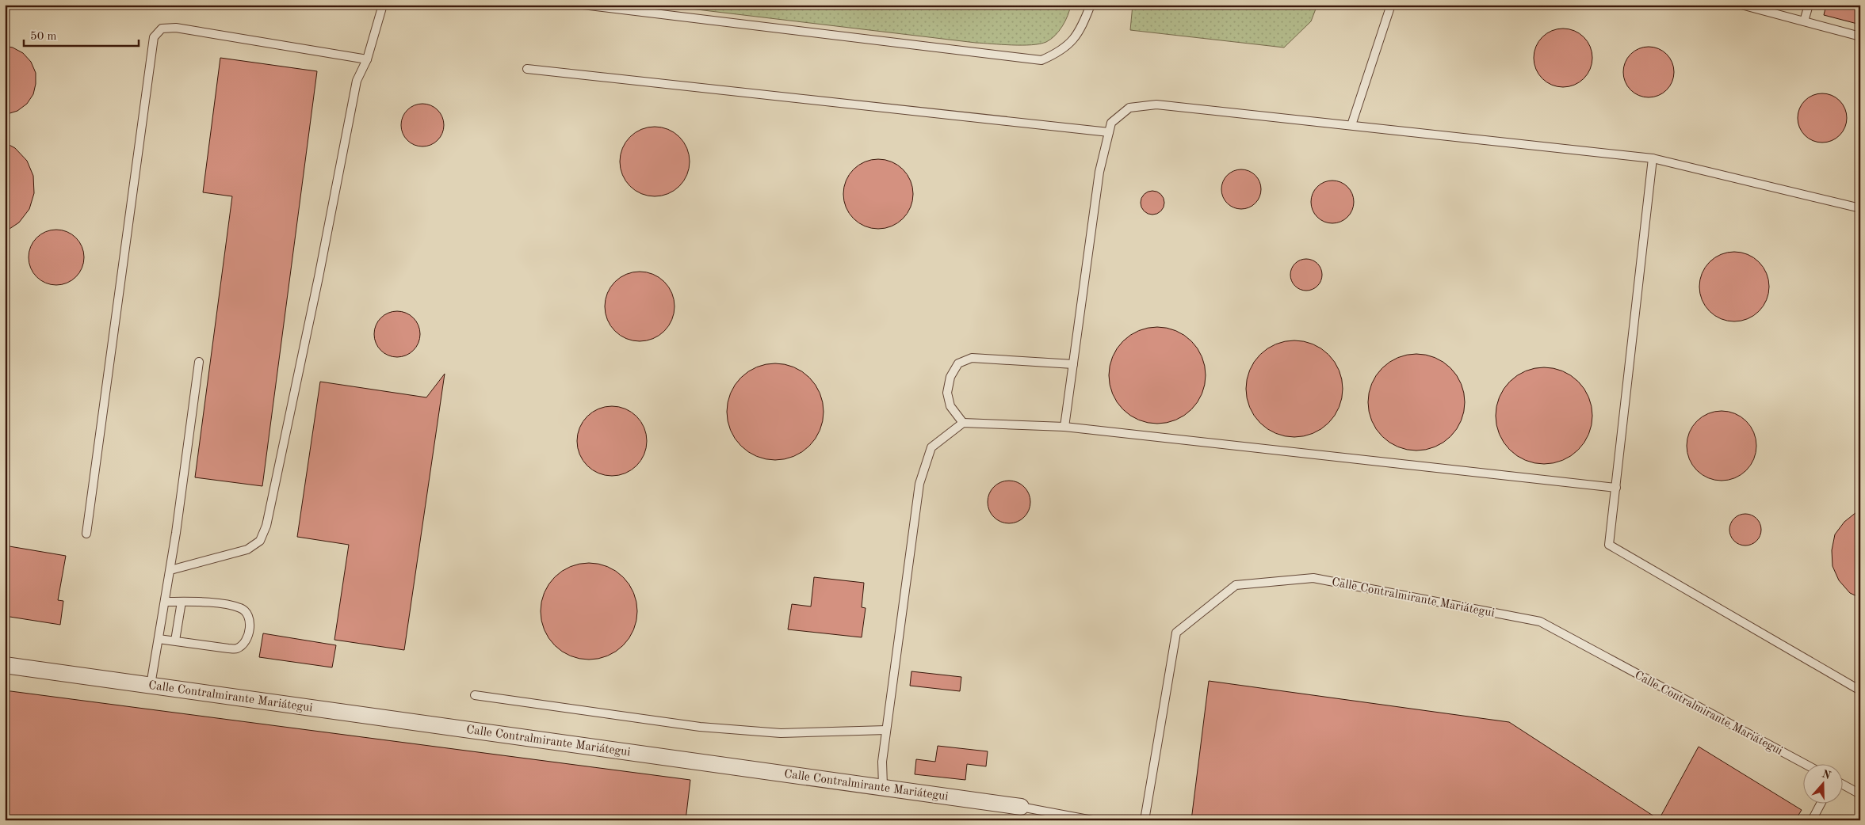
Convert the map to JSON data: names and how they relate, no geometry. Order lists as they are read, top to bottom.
{
  "streets": {
    "street": ["Calle Contralmirante Mariátegui"]
  },
  "scale_bar": "50 m",
  "north": "top"
}
